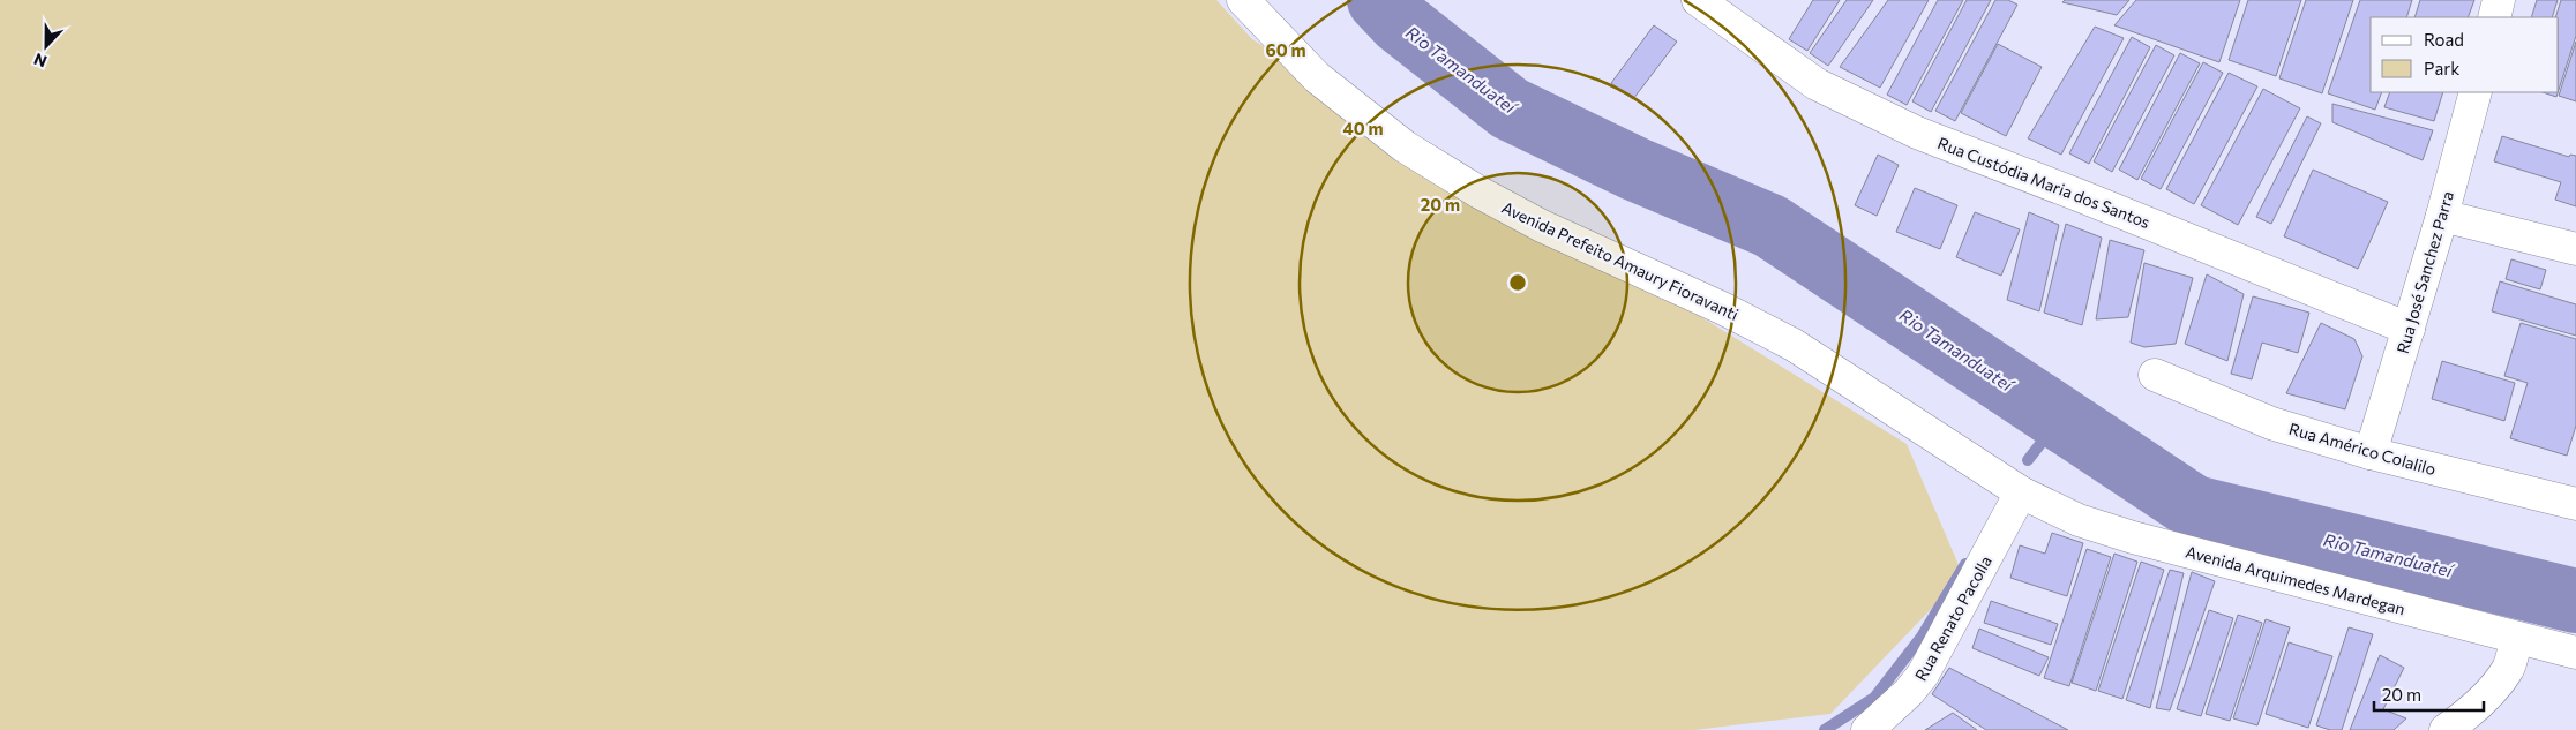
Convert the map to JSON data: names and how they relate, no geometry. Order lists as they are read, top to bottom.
{
  "streets": {
    "street": [
      "Rua Custódia Maria dos Santos",
      "Avenida Prefeito Amaury Fioravanti",
      "Rua José Sanchez Parra",
      "Rua Américo Colalilo",
      "Avenida Arquimedes Mardegan",
      "Rua Renato Pacolla"
    ]
  },
  "crossings": [
    ["Rua Custódia Maria dos Santos", "Rua José Sanchez Parra"],
    ["Avenida Prefeito Amaury Fioravanti", "Avenida Arquimedes Mardegan"],
    ["Avenida Prefeito Amaury Fioravanti", "Rua Renato Pacolla"],
    ["Rua José Sanchez Parra", "Rua Américo Colalilo"],
    ["Avenida Arquimedes Mardegan", "Rua Renato Pacolla"]
  ],
  "water": ["Rio Tamanduateí"],
  "legend": ["Road", "Park"],
  "scale_bar": "20 m",
  "north": "bottom",
  "rings": ["60 m", "40 m", "20 m"]
}
